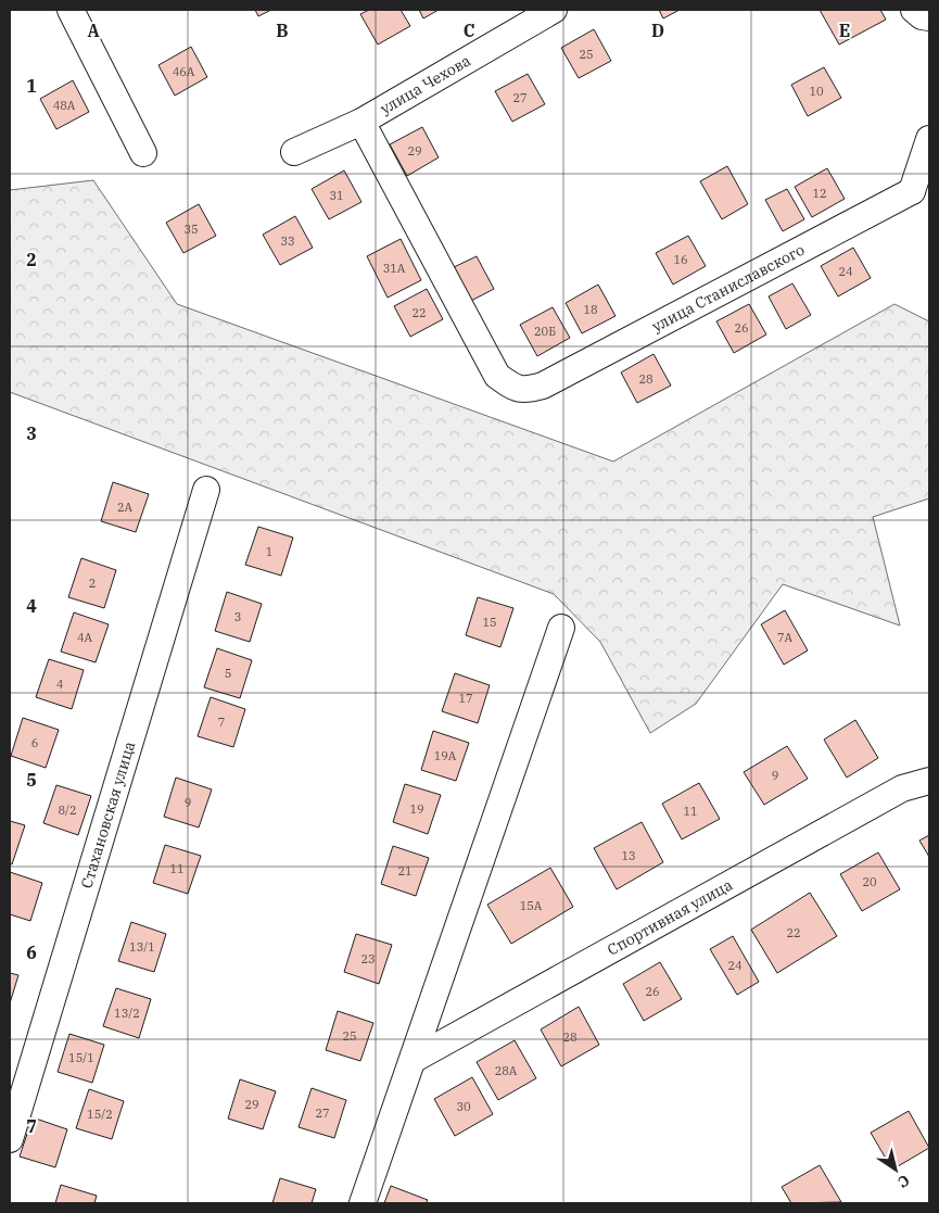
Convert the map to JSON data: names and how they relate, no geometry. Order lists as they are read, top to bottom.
{
  "streets": {
    "street": [
      "улица Чехова",
      "улица Станиславского",
      "Стахановская улица",
      "Спортивная улица"
    ]
  },
  "crossings": [
    ["улица Чехова", "улица Станиславского"]
  ],
  "house_numbers": [
    "25",
    "46А",
    "10",
    "27",
    "48А",
    "29",
    "12",
    "31",
    "35",
    "33",
    "16",
    "31А",
    "24",
    "18",
    "22",
    "26",
    "20Б",
    "28",
    "2А",
    "1",
    "2",
    "3",
    "15",
    "4А",
    "7А",
    "5",
    "4",
    "17",
    "7",
    "6",
    "19А",
    "9",
    "9",
    "19",
    "8/2",
    "11",
    "13",
    "11",
    "21",
    "20",
    "15А",
    "22",
    "13/1",
    "23",
    "24",
    "26",
    "13/2",
    "25",
    "28",
    "15/1",
    "28А",
    "29",
    "30",
    "27",
    "15/2"
  ],
  "north": "bottom right",
  "grid": {
    "columns": [
      "A",
      "B",
      "C",
      "D",
      "E"
    ],
    "rows": [
      "1",
      "2",
      "3",
      "4",
      "5",
      "6",
      "7"
    ]
  }
}
